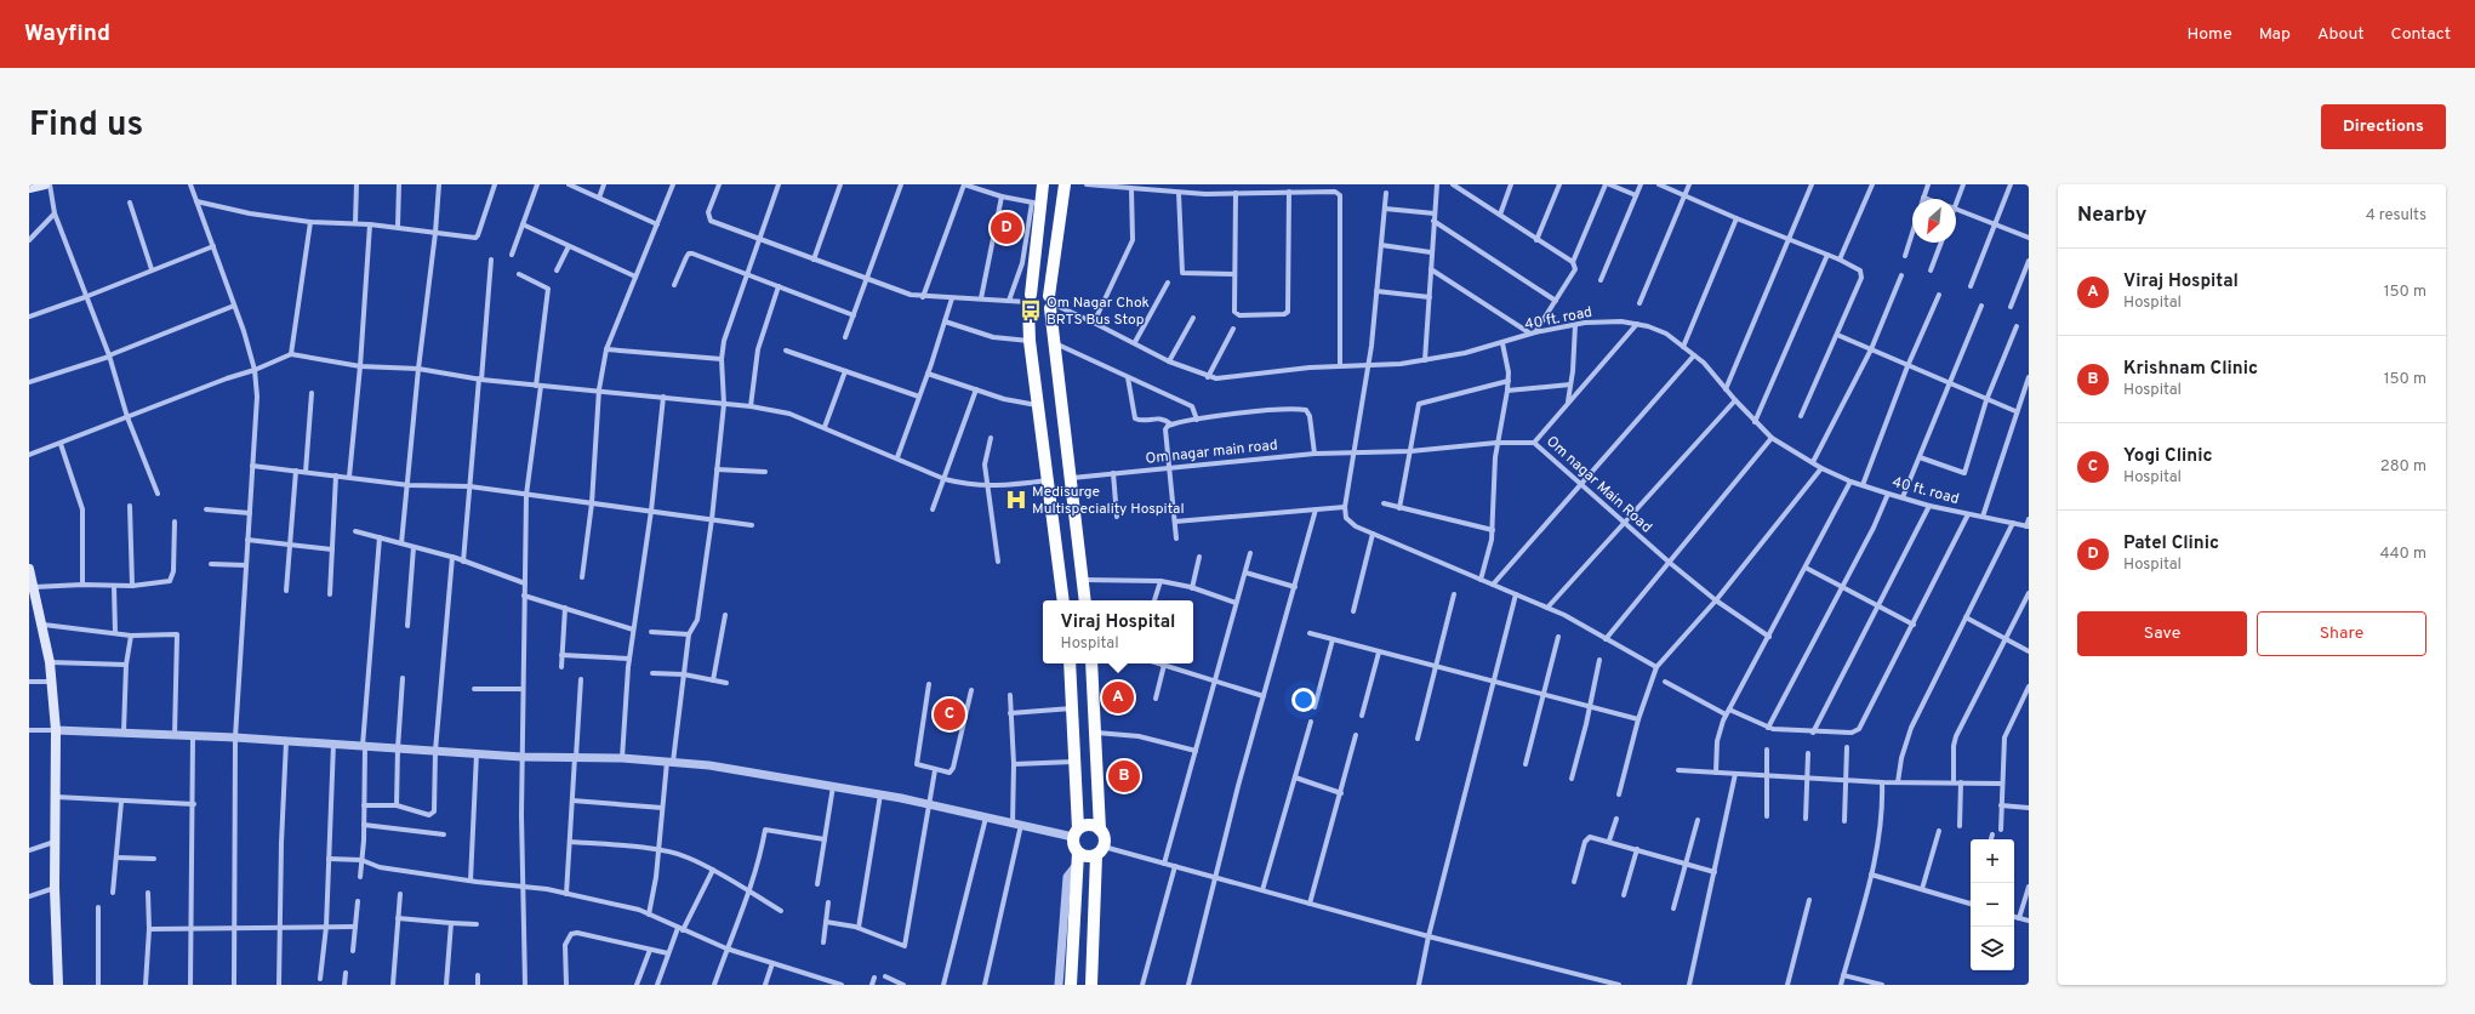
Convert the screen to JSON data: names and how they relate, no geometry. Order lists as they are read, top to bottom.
{
  "streets": {
    "street": ["40 ft. road", "Om nagar main road", "Om nagar Main Road"]
  },
  "crossings": [
    ["Om nagar main road", "Om nagar Main Road"]
  ],
  "places": {
    "bus stop": ["Om Nagar Chok BRTS Bus Stop"],
    "hospital": ["Medisurge Multispeciality Hospital"]
  },
  "north": "bottom left",
  "page": {
    "header": "Wayfind",
    "nav": [
      "Home",
      "Map",
      "About",
      "Contact"
    ],
    "title": "Find us",
    "buttons": [
      "Directions",
      ["Save", "Share"]
    ],
    "heading": ["Nearby", "4 results"],
    "pins": [
      "D",
      "A",
      "C",
      "B"
    ],
    "list": [
      {
        "mark": "A",
        "name": "Viraj Hospital",
        "note": "Hospital",
        "value": "150 m"
      },
      {
        "mark": "B",
        "name": "Krishnam Clinic",
        "note": "Hospital",
        "value": "150 m"
      },
      {
        "mark": "C",
        "name": "Yogi Clinic",
        "note": "Hospital",
        "value": "280 m"
      },
      {
        "mark": "D",
        "name": "Patel Clinic",
        "note": "Hospital",
        "value": "440 m"
      }
    ],
    "popup": ["Viraj Hospital", "Hospital"],
    "map_buttons": ["+", "−"]
  }
}
